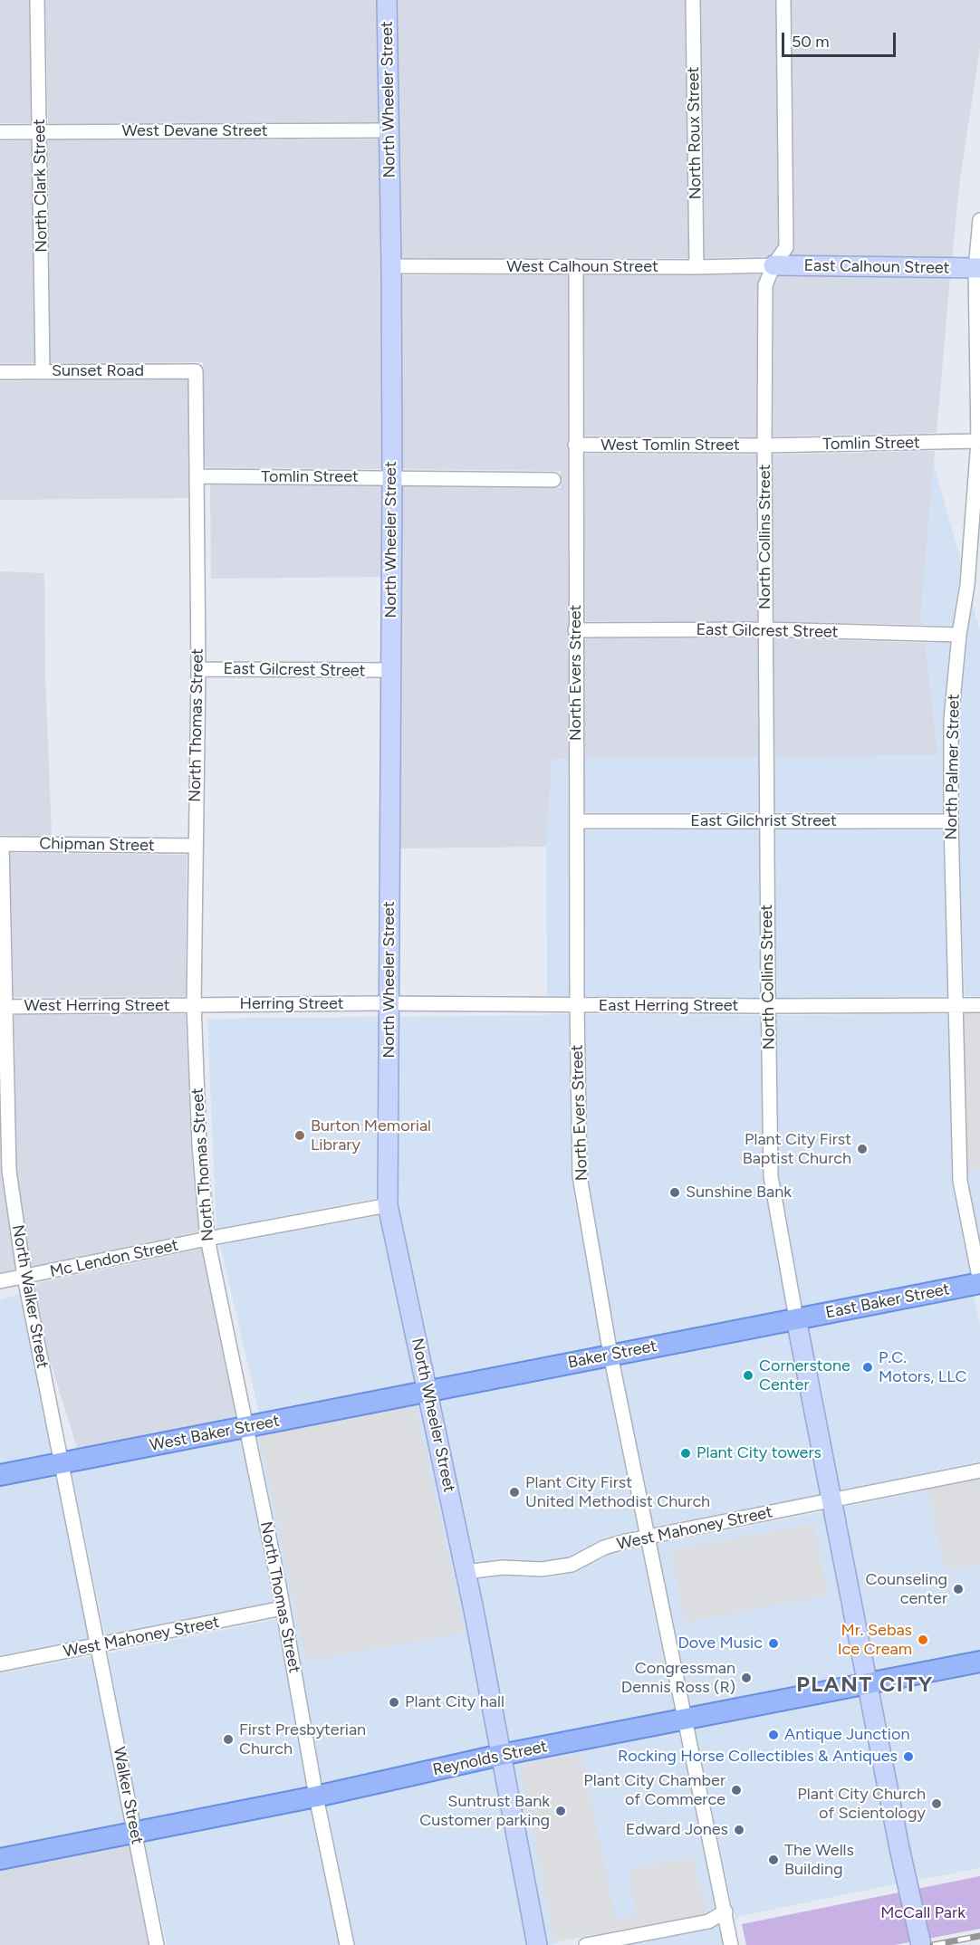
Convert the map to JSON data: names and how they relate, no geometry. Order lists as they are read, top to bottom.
{
  "streets": {
    "main road": [
      "North Wheeler Street",
      "East Calhoun Street",
      "North Collins Street",
      "East Baker Street",
      "Baker Street",
      "West Baker Street",
      "Reynolds Street"
    ],
    "street": [
      "West Devane Street",
      "North Roux Street",
      "North Clark Street",
      "West Calhoun Street",
      "Sunset Road",
      "Tomlin Street",
      "West Tomlin Street",
      "East Gilcrest Street",
      "North Evers Street",
      "North Thomas Street",
      "North Palmer Street",
      "East Gilchrist Street",
      "Chipman Street",
      "Herring Street",
      "West Herring Street",
      "East Herring Street",
      "Mc Lendon Street",
      "North Walker Street",
      "West Mahoney Street",
      "Walker Street"
    ]
  },
  "crossings": [
    ["North Wheeler Street", "West Devane Street"],
    ["North Wheeler Street", "West Calhoun Street"],
    ["North Wheeler Street", "Tomlin Street"],
    ["North Wheeler Street", "East Gilcrest Street"],
    ["North Wheeler Street", "Herring Street"],
    ["North Wheeler Street", "East Herring Street"],
    ["North Wheeler Street", "Mc Lendon Street"],
    ["North Wheeler Street", "Baker Street"],
    ["North Wheeler Street", "West Baker Street"],
    ["North Wheeler Street", "West Mahoney Street"],
    ["North Wheeler Street", "Reynolds Street"],
    ["West Devane Street", "North Clark Street"],
    ["North Roux Street", "West Calhoun Street"],
    ["North Clark Street", "Sunset Road"],
    ["West Calhoun Street", "East Calhoun Street"],
    ["West Calhoun Street", "North Collins Street"],
    ["West Calhoun Street", "North Evers Street"],
    ["East Calhoun Street", "North Collins Street"],
    ["East Calhoun Street", "North Palmer Street"],
    ["Sunset Road", "North Thomas Street"],
    ["Tomlin Street", "West Tomlin Street"],
    ["Tomlin Street", "North Collins Street"],
    ["Tomlin Street", "North Thomas Street"],
    ["Tomlin Street", "North Palmer Street"],
    ["West Tomlin Street", "North Collins Street"],
    ["West Tomlin Street", "North Evers Street"],
    ["North Collins Street", "East Gilcrest Street"],
    ["North Collins Street", "East Gilchrist Street"],
    ["North Collins Street", "East Herring Street"],
    ["North Collins Street", "East Baker Street"],
    ["North Collins Street", "Baker Street"],
    ["North Collins Street", "West Mahoney Street"],
    ["North Collins Street", "Reynolds Street"],
    ["East Gilcrest Street", "North Evers Street"],
    ["East Gilcrest Street", "North Thomas Street"],
    ["East Gilcrest Street", "North Palmer Street"],
    ["North Evers Street", "East Gilchrist Street"],
    ["North Evers Street", "East Herring Street"],
    ["North Evers Street", "Baker Street"],
    ["North Evers Street", "West Mahoney Street"],
    ["North Evers Street", "Reynolds Street"],
    ["North Thomas Street", "Chipman Street"],
    ["North Thomas Street", "Herring Street"],
    ["North Thomas Street", "West Herring Street"],
    ["North Thomas Street", "Mc Lendon Street"],
    ["North Thomas Street", "West Baker Street"],
    ["North Thomas Street", "West Mahoney Street"],
    ["North Thomas Street", "Reynolds Street"],
    ["North Palmer Street", "East Gilchrist Street"],
    ["North Palmer Street", "East Herring Street"],
    ["North Palmer Street", "East Baker Street"],
    ["Chipman Street", "North Walker Street"],
    ["Herring Street", "West Herring Street"],
    ["Herring Street", "East Herring Street"],
    ["West Herring Street", "North Walker Street"],
    ["Mc Lendon Street", "North Walker Street"],
    ["North Walker Street", "West Baker Street"],
    ["North Walker Street", "West Mahoney Street"],
    ["North Walker Street", "Walker Street"],
    ["East Baker Street", "Baker Street"],
    ["Baker Street", "West Baker Street"],
    ["West Mahoney Street", "Walker Street"],
    ["Reynolds Street", "Walker Street"]
  ],
  "districts": ["PLANT CITY"],
  "parks": ["McCall Park"],
  "places": [
    "Burton Memorial Library",
    "Plant City First Baptist Church",
    "Sunshine Bank",
    "P.C. Motors, LLC",
    "Cornerstone Center",
    "Plant City towers",
    "Plant City First United Methodist Church",
    "Counseling center",
    "Mr. Sebas Ice Cream",
    "Dove Music",
    "Congressman Dennis Ross (R)",
    "Plant City hall",
    "Antique Junction",
    "First Presbyterian Church",
    "Rocking Horse Collectibles & Antiques",
    "Plant City Chamber of Commerce",
    "Plant City Church of Scientology",
    "Suntrust Bank Customer parking",
    "Edward Jones",
    "The Wells Building"
  ],
  "scale_bar": "50 m"
}
